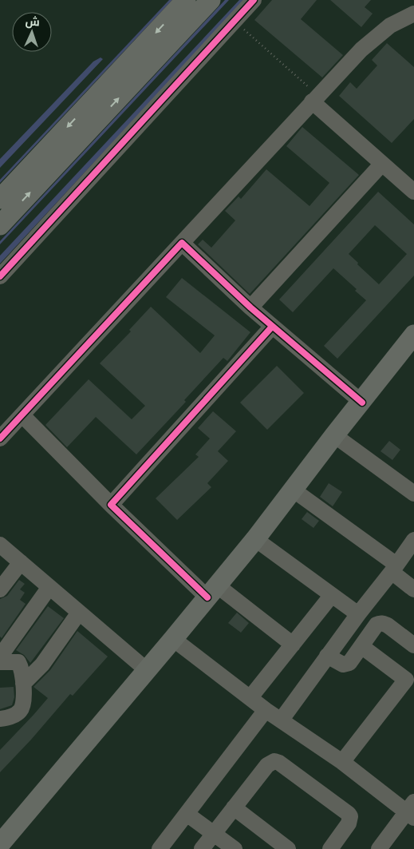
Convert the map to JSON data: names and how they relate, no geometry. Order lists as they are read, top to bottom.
{
  "north": "top"
}
